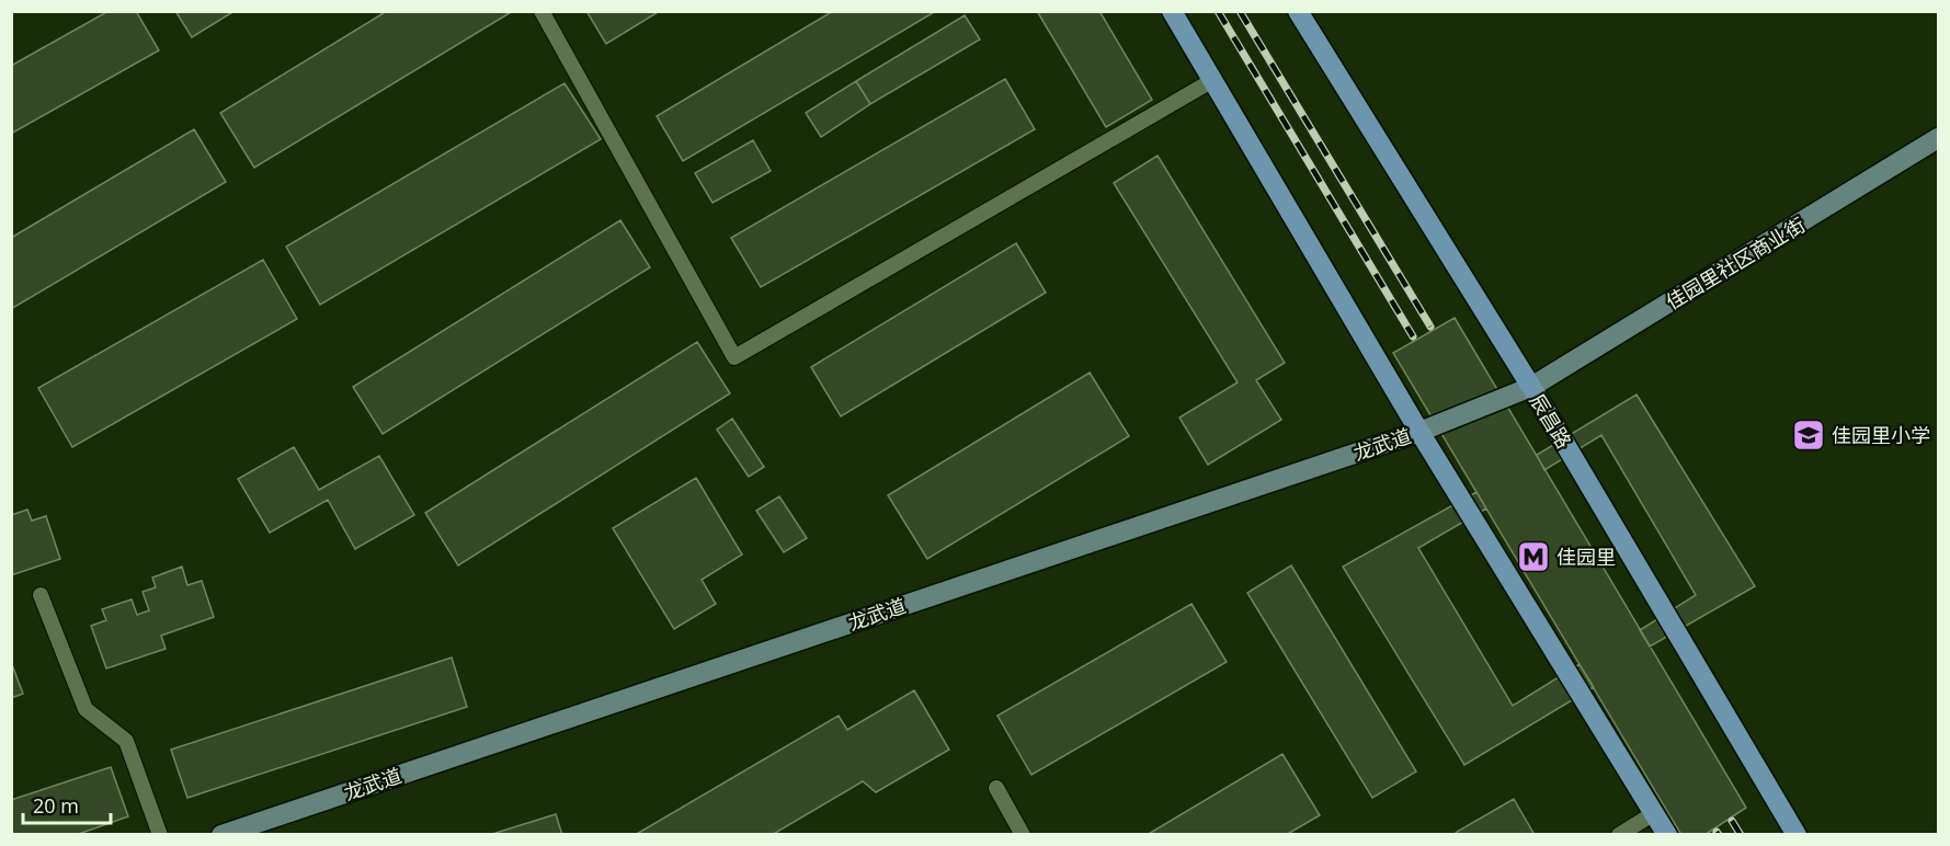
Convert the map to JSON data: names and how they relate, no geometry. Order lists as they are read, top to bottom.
{
  "streets": {
    "main road": ["辰昌路"],
    "street": ["佳园里社区商业街", "龙武道"]
  },
  "crossings": [
    ["佳园里社区商业街", "辰昌路"],
    ["佳园里社区商业街", "龙武道"],
    ["辰昌路", "龙武道"]
  ],
  "places": {
    "school or university": ["佳园里小学"],
    "metro station": ["佳园里"]
  },
  "scale_bar": "20 m"
}
